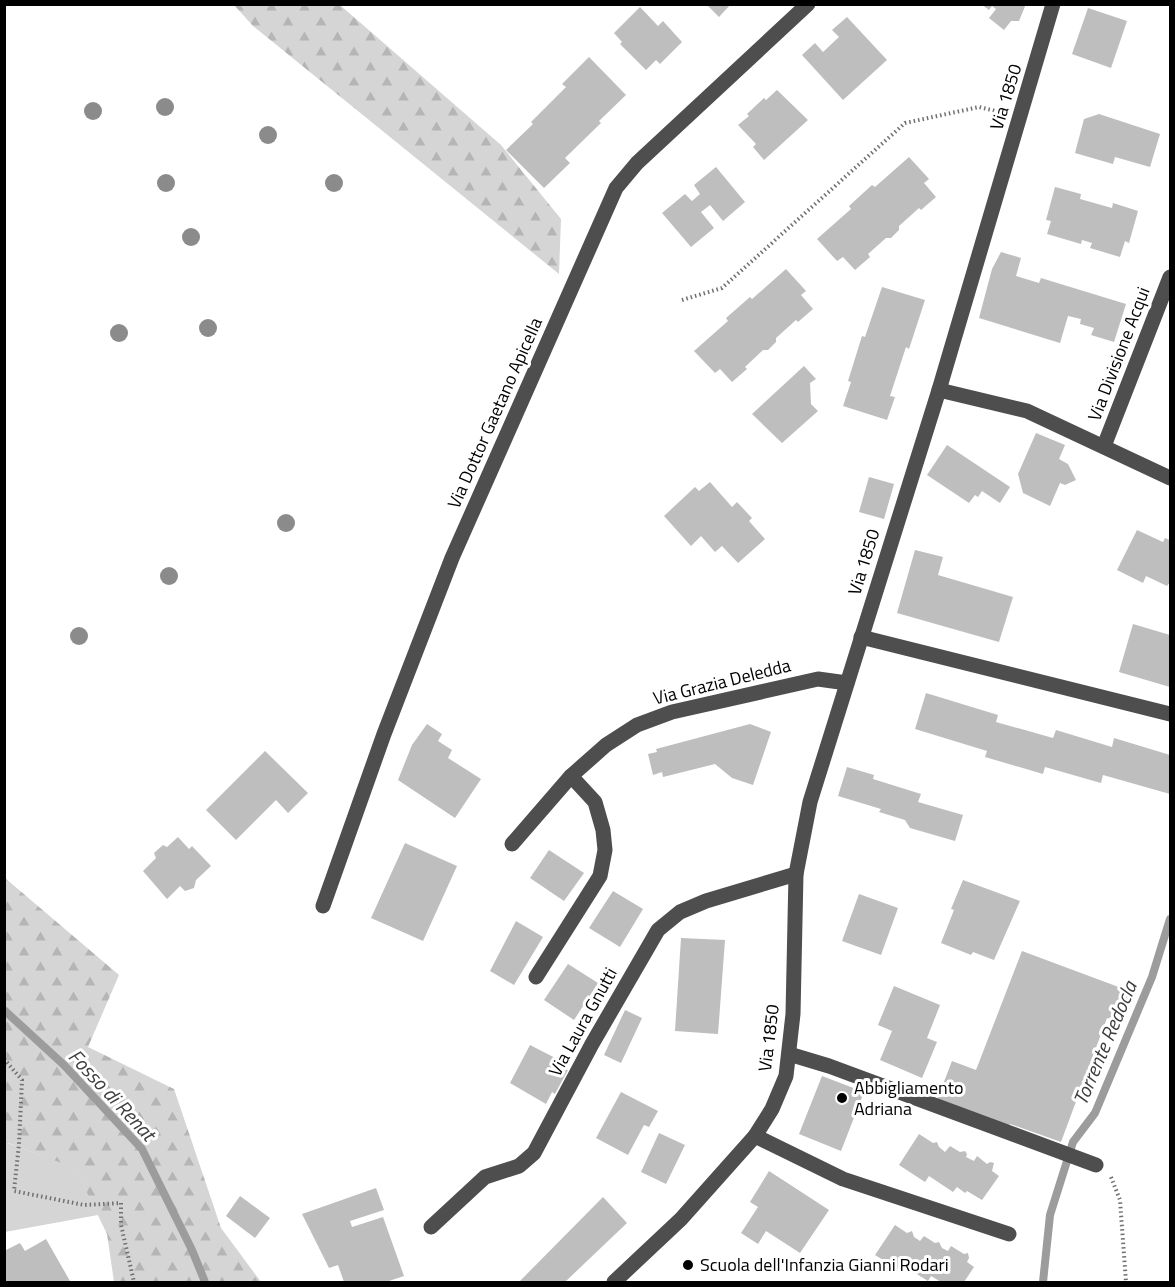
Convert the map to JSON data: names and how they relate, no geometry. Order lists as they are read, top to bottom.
{
  "streets": {
    "street": [
      "Via 1850",
      "Via Divisione Acqui",
      "Via Dottor Gaetano Apicella",
      "Via Grazia Deledda",
      "Via Laura Gnutti"
    ]
  },
  "crossings": [
    ["Via 1850", "Via Divisione Acqui"],
    ["Via 1850", "Via Grazia Deledda"],
    ["Via 1850", "Via Laura Gnutti"]
  ],
  "water": ["Torrente Redocla", "Fosso di Renat"],
  "places": ["Abbigliamento Adriana", "Scuola dell'Infanzia Gianni Rodari"]
}
